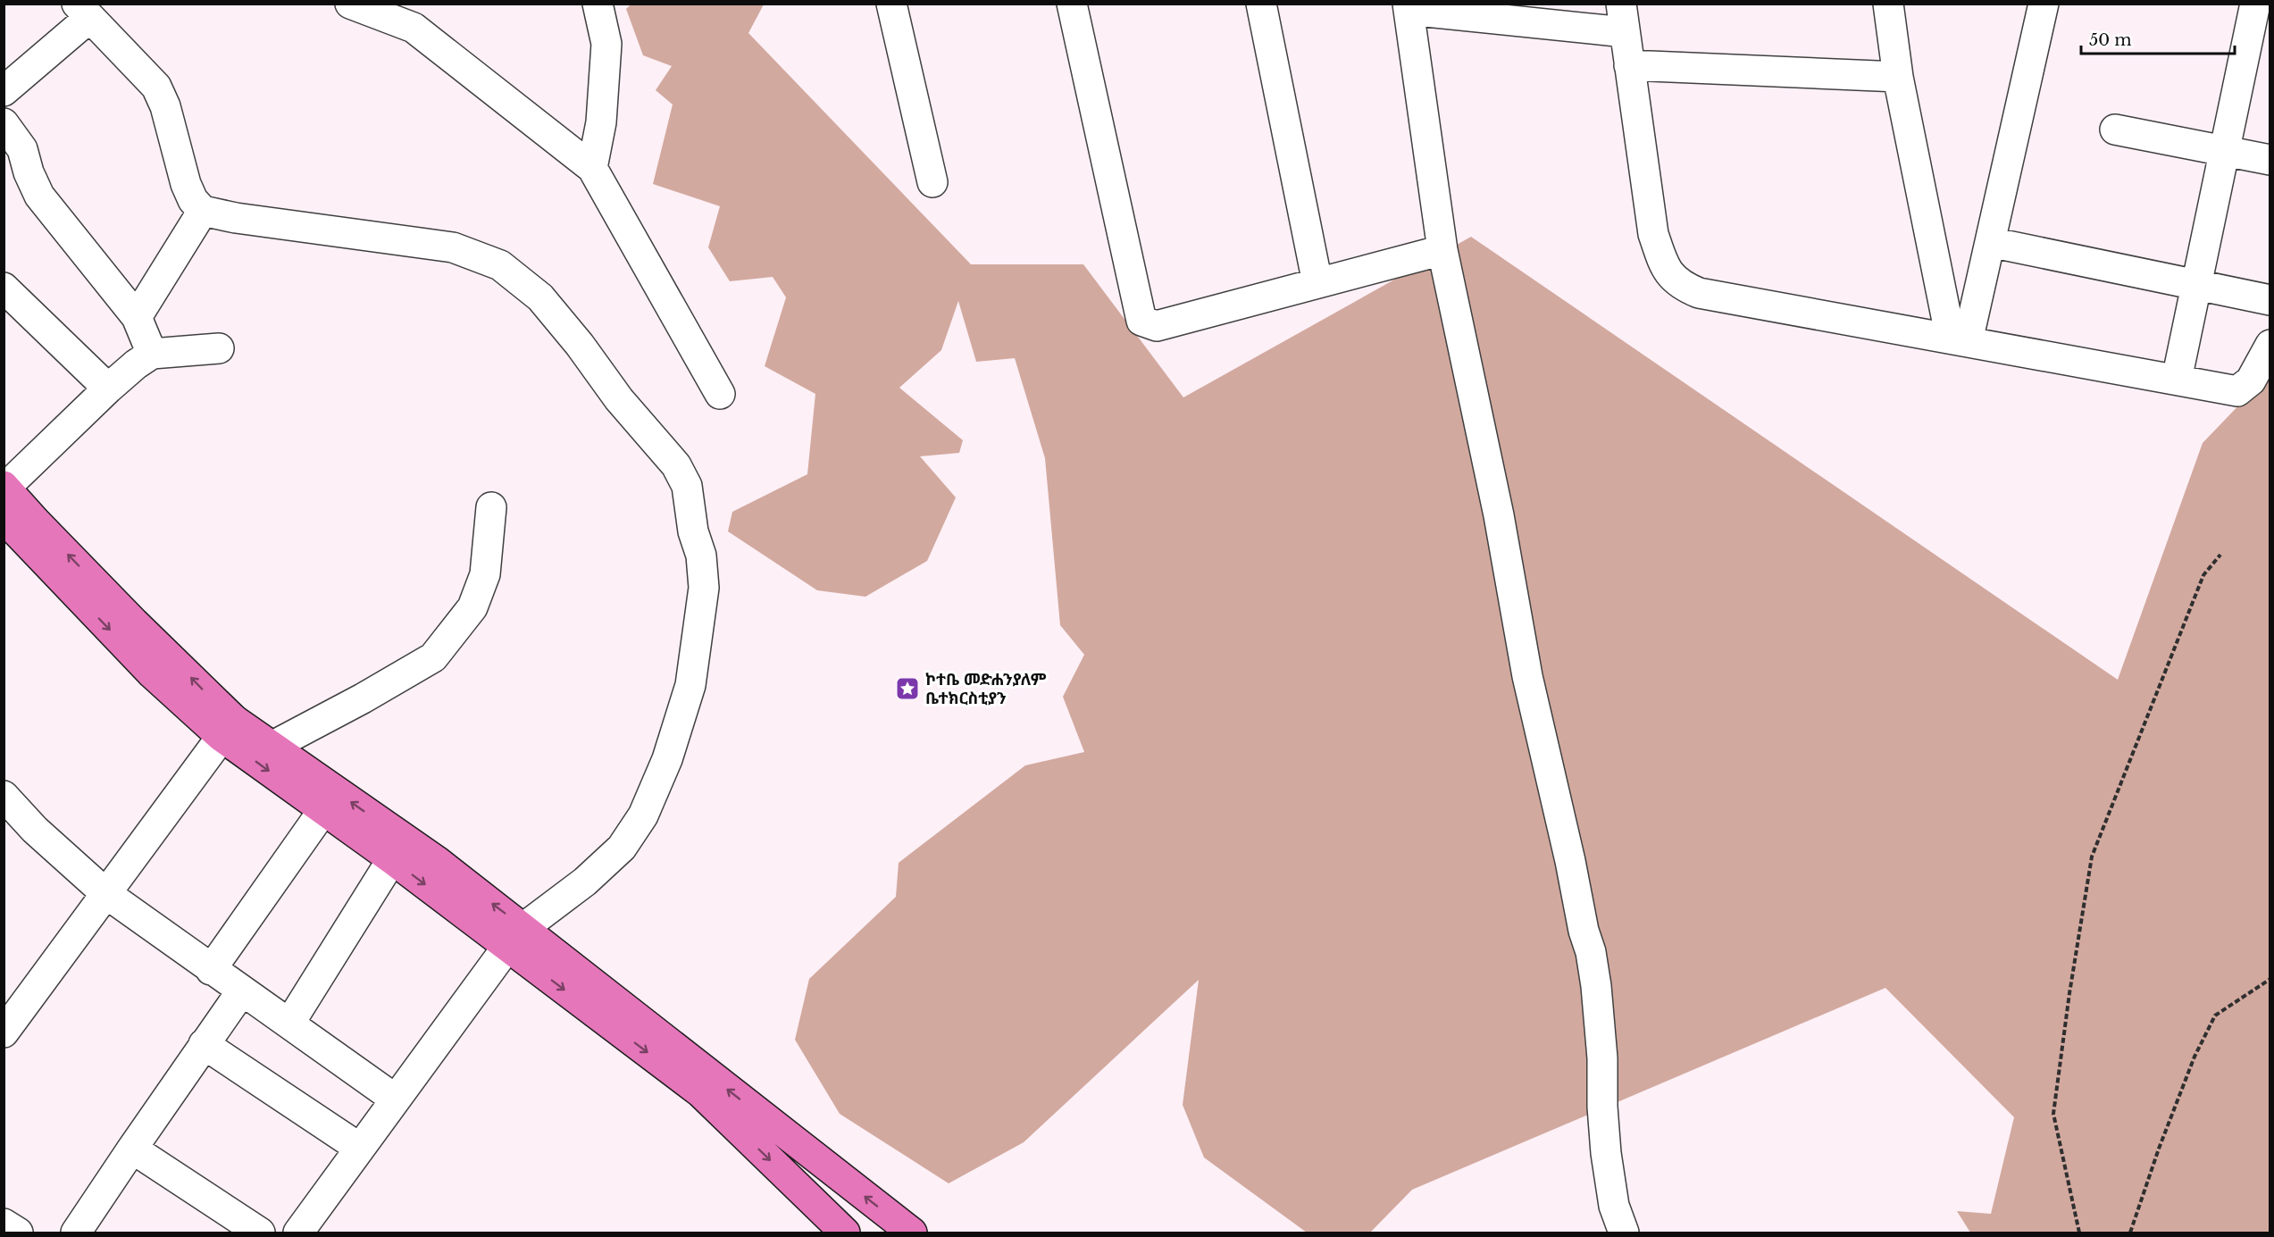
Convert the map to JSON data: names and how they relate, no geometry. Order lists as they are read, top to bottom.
{
  "places": {
    "place": ["ኮተቤ መድሐንያለም ቤተክርስቲያን"]
  },
  "scale_bar": "50 m"
}
